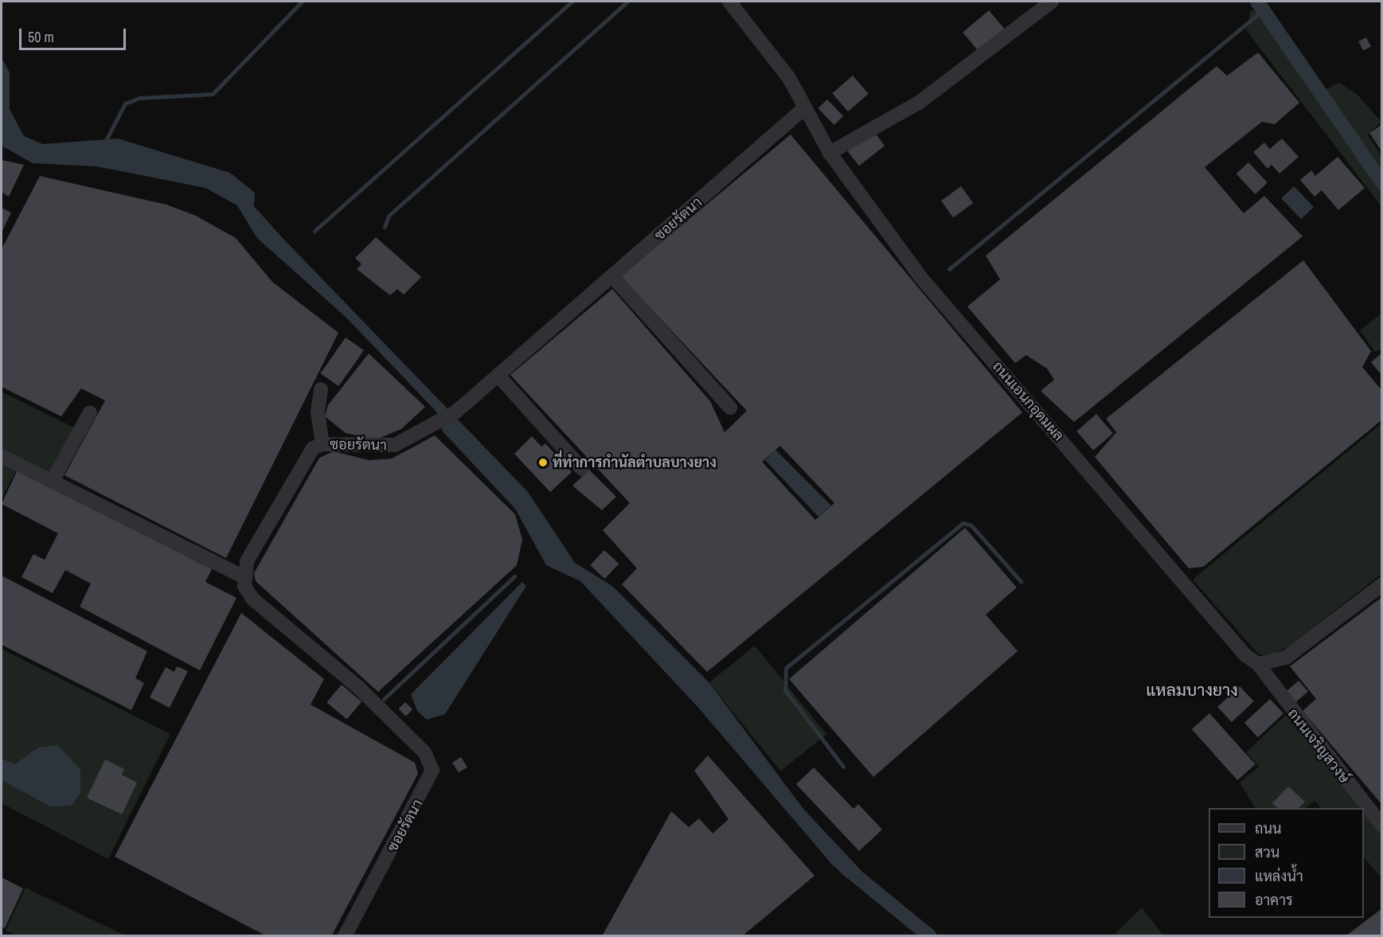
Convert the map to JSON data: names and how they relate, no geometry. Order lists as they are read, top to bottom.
{
  "streets": {
    "street": ["ซอยรัตนา", "ถนนเอนกอุดมผล", "ถนนเจริญสวงษ์"]
  },
  "crossings": [
    ["ซอยรัตนา", "ถนนเอนกอุดมผล"],
    ["ถนนเอนกอุดมผล", "ถนนเจริญสวงษ์"]
  ],
  "districts": ["แหลมบางยาง"],
  "places": ["ที่ทำการกำนัลตำบลบางยาง"],
  "legend": [
    "ถนน",
    "สวน",
    "แหล่งน้ำ",
    "อาคาร"
  ],
  "scale_bar": "50 m"
}
